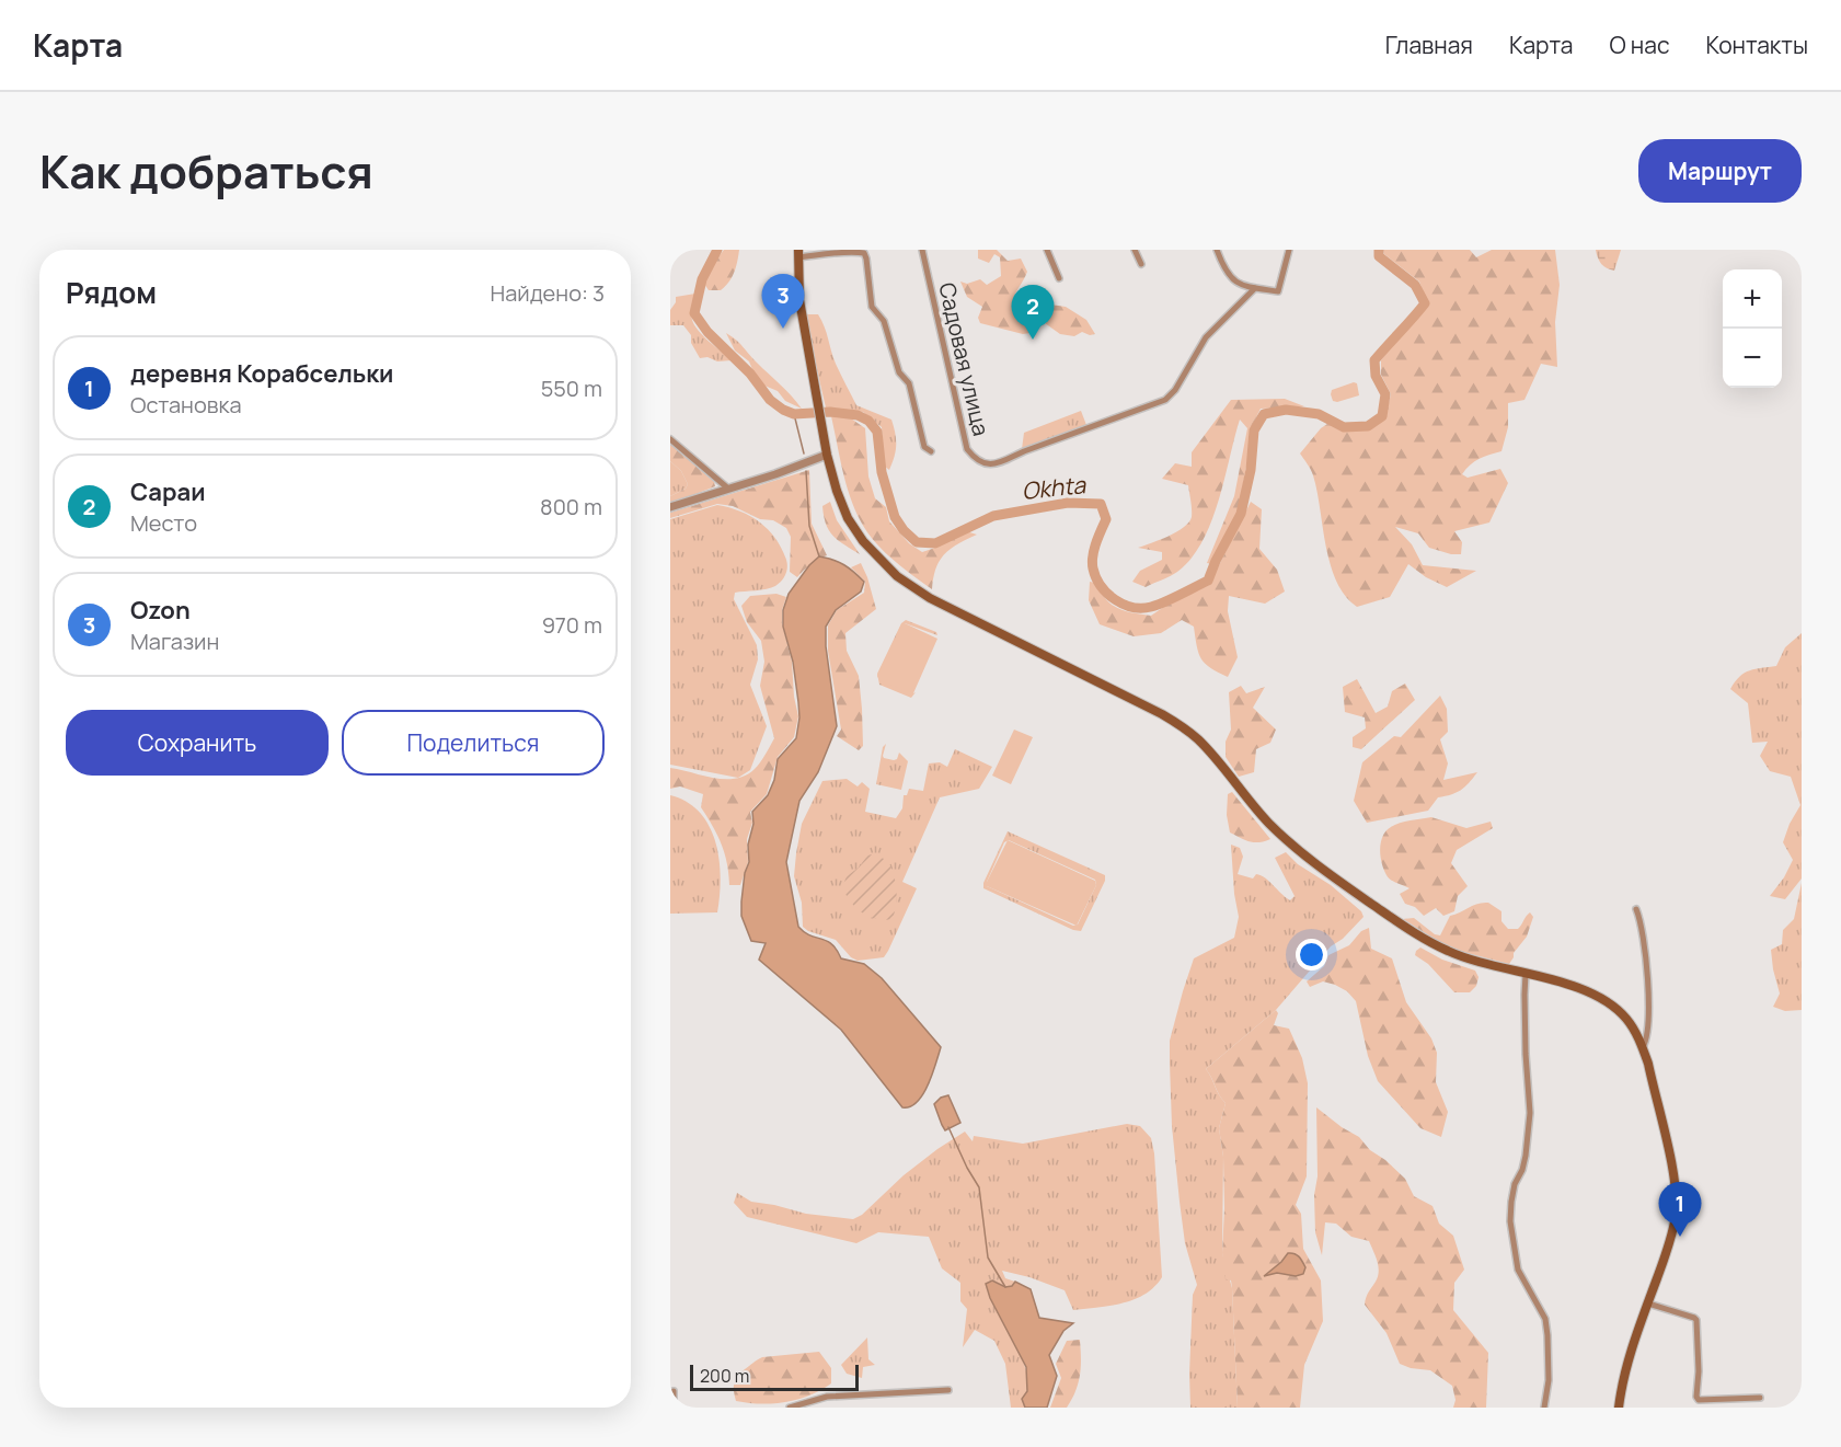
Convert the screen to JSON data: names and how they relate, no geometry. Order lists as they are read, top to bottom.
{
  "streets": {
    "street": ["Садовая улица"]
  },
  "water": ["Okhta"],
  "scale_bar": "200 m",
  "page": {
    "header": "Карта",
    "nav": [
      "Главная",
      "Карта",
      "О нас",
      "Контакты"
    ],
    "title": "Как добраться",
    "buttons": [
      "Маршрут",
      ["Сохранить", "Поделиться"]
    ],
    "heading": ["Рядом", "Найдено: 3"],
    "map_buttons": ["+", "−"],
    "pins": ["3", "2", "1"],
    "list": [
      {
        "mark": "1",
        "name": "деревня Корабсельки",
        "note": "Остановка",
        "value": "550 m"
      },
      {
        "mark": "2",
        "name": "Сараи",
        "note": "Место",
        "value": "800 m"
      },
      {
        "mark": "3",
        "name": "Ozon",
        "note": "Магазин",
        "value": "970 m"
      }
    ],
    "scale": "200 m"
  }
}
